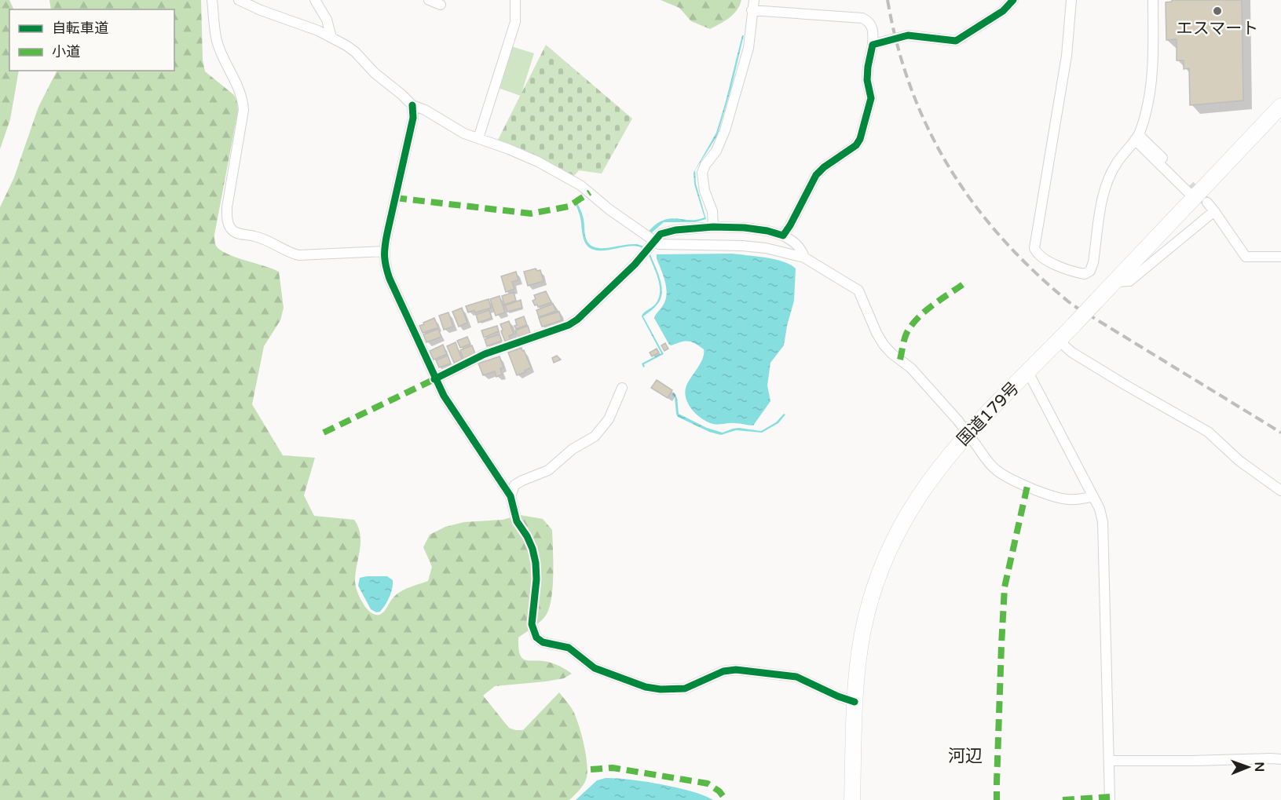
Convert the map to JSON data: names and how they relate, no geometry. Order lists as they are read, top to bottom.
{
  "streets": {
    "highway": ["国道179号"]
  },
  "districts": ["河辺"],
  "places": ["エスマート"],
  "legend": ["自転車道", "小道"],
  "north": "right"
}
